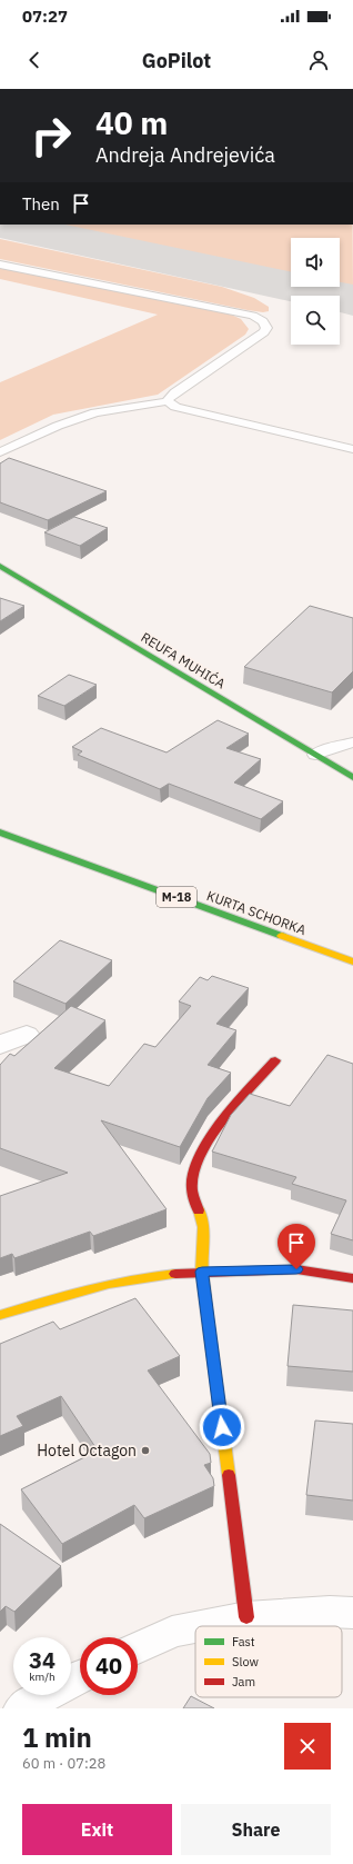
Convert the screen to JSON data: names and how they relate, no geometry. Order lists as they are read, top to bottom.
{
  "streets": {
    "street": ["REUFA MUHIĆA", "M-18", "KURTA SCHORKA"]
  },
  "places": ["Hotel Octagon"],
  "legend": ["Fast", "Slow", "Jam"],
  "page": {
    "status": "07:27",
    "header": "GoPilot",
    "turn": ["40 m", "Andreja Andrejevića"],
    "then": "Then",
    "speed": "34 km/h",
    "limit": "40",
    "heading": ["1 min", "60 m · 07:28"],
    "buttons": ["Exit", "Share"]
  }
}
